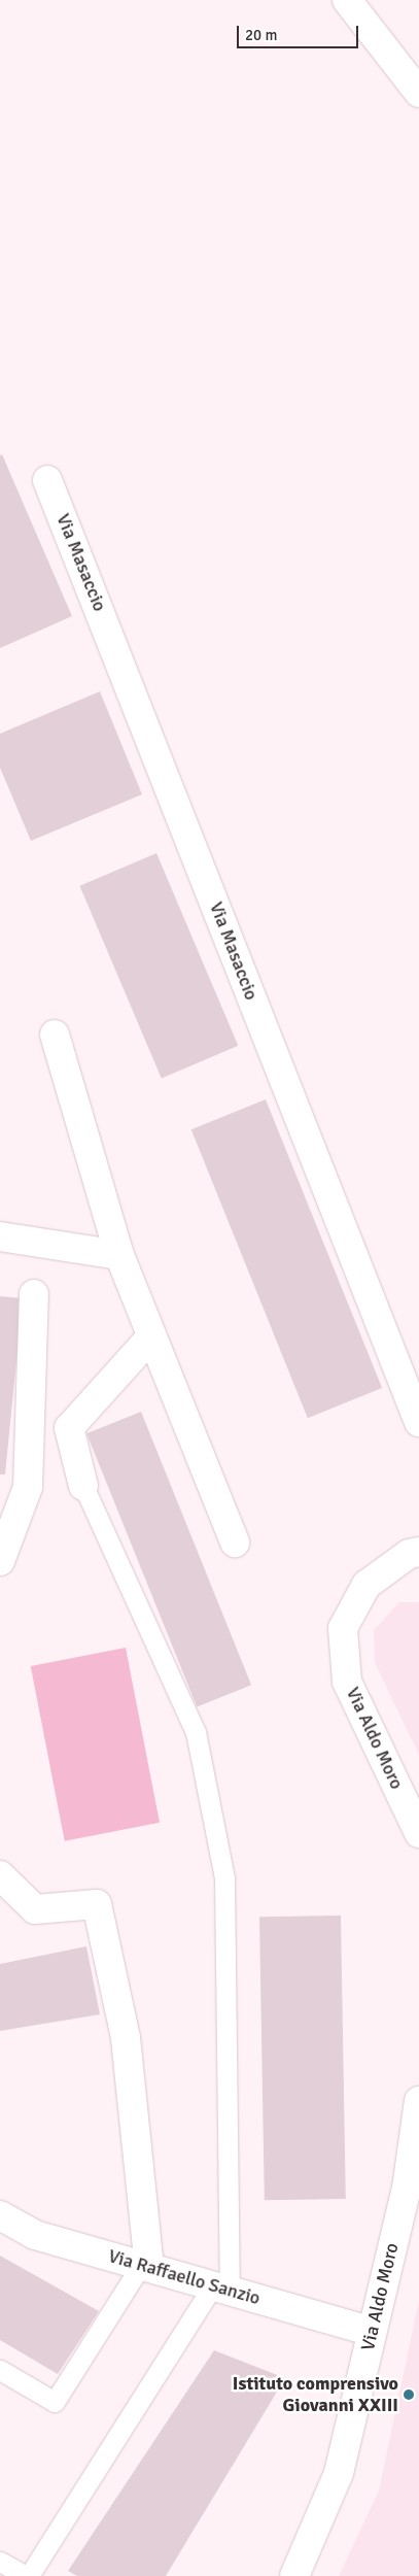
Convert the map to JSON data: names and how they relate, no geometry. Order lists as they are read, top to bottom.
{
  "streets": {
    "street": ["Via Masaccio", "Via Aldo Moro", "Via Raffaello Sanzio"]
  },
  "crossings": [
    ["Via Aldo Moro", "Via Raffaello Sanzio"]
  ],
  "places": ["Istituto comprensivo Giovanni XXIII"],
  "scale_bar": "20 m"
}
